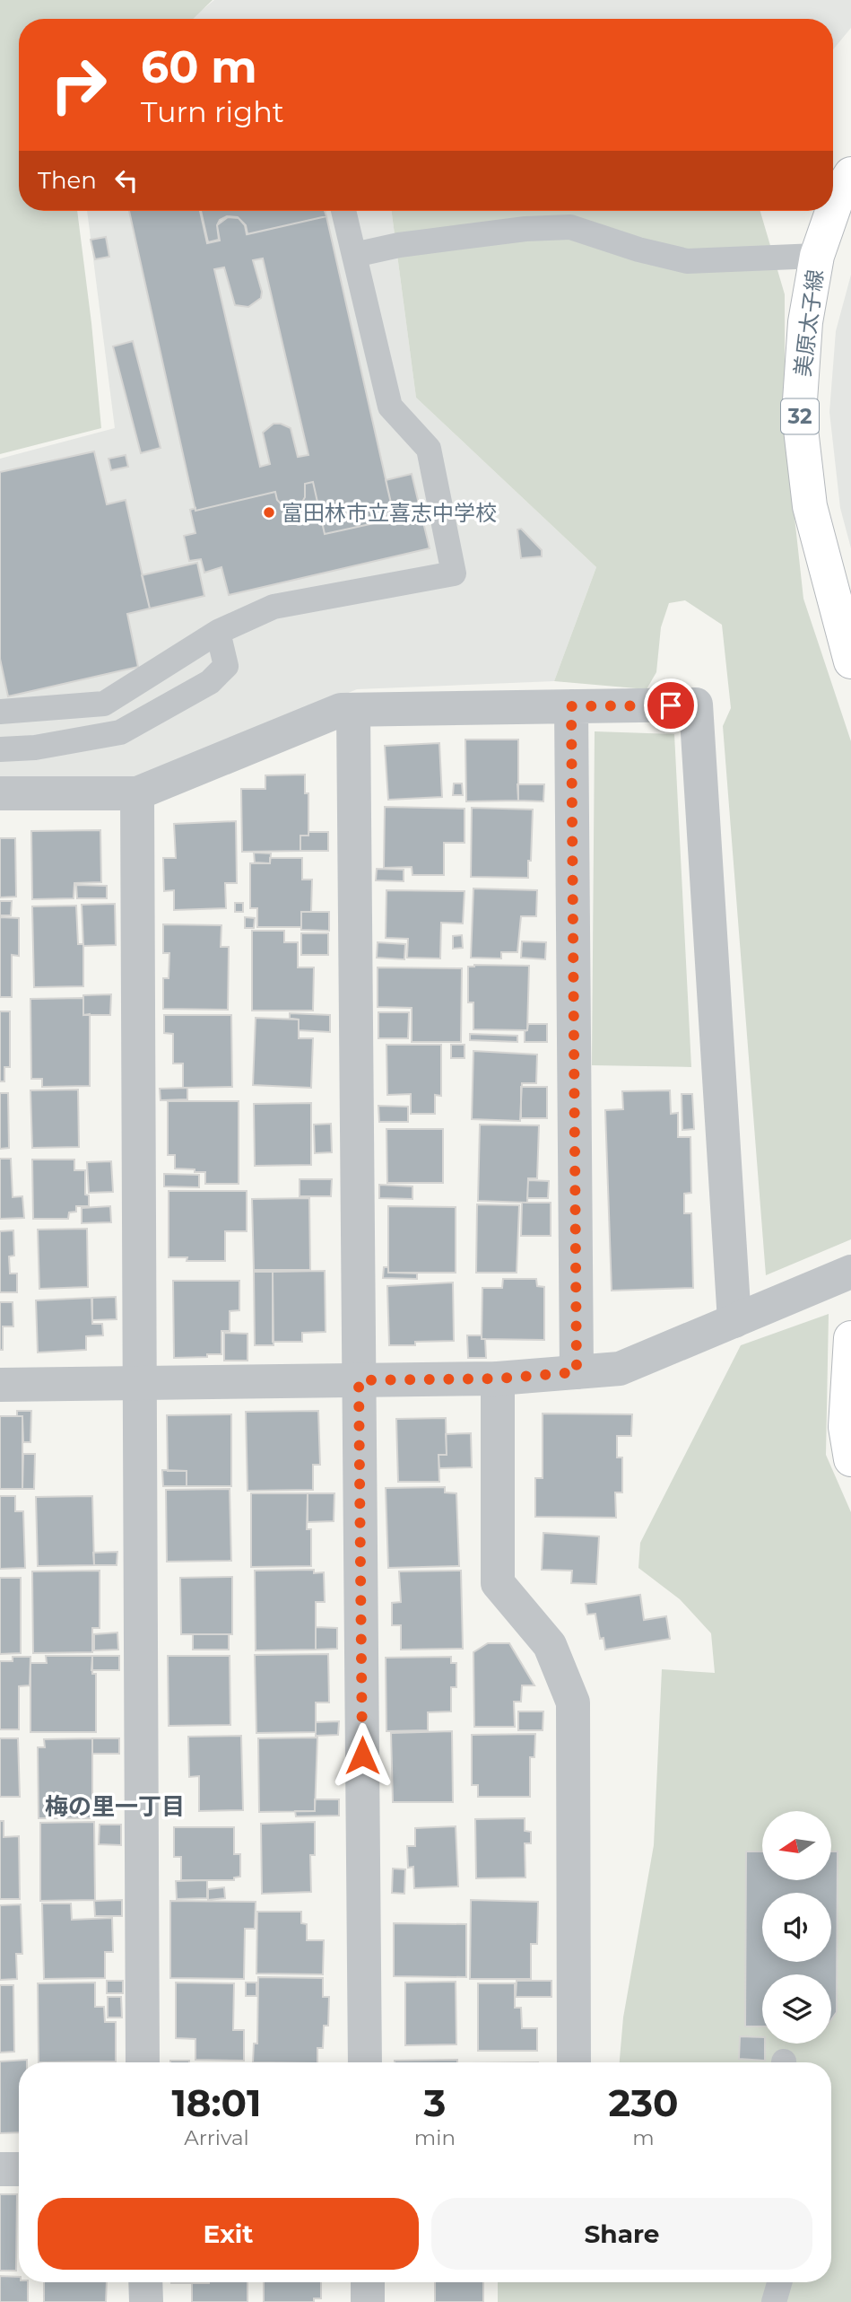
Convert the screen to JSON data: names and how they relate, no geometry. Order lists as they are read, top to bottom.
{
  "streets": {
    "main road": ["美原太子線", "32"]
  },
  "districts": ["梅の里一丁目"],
  "places": ["富田林市立喜志中学校"],
  "north": "left",
  "page": {
    "turn": ["60 m", "Turn right"],
    "then": "Then",
    "eta": [
      "18:01",
      "Arrival",
      "3",
      "min",
      "230",
      "m"
    ],
    "buttons": ["Exit", "Share"]
  }
}
